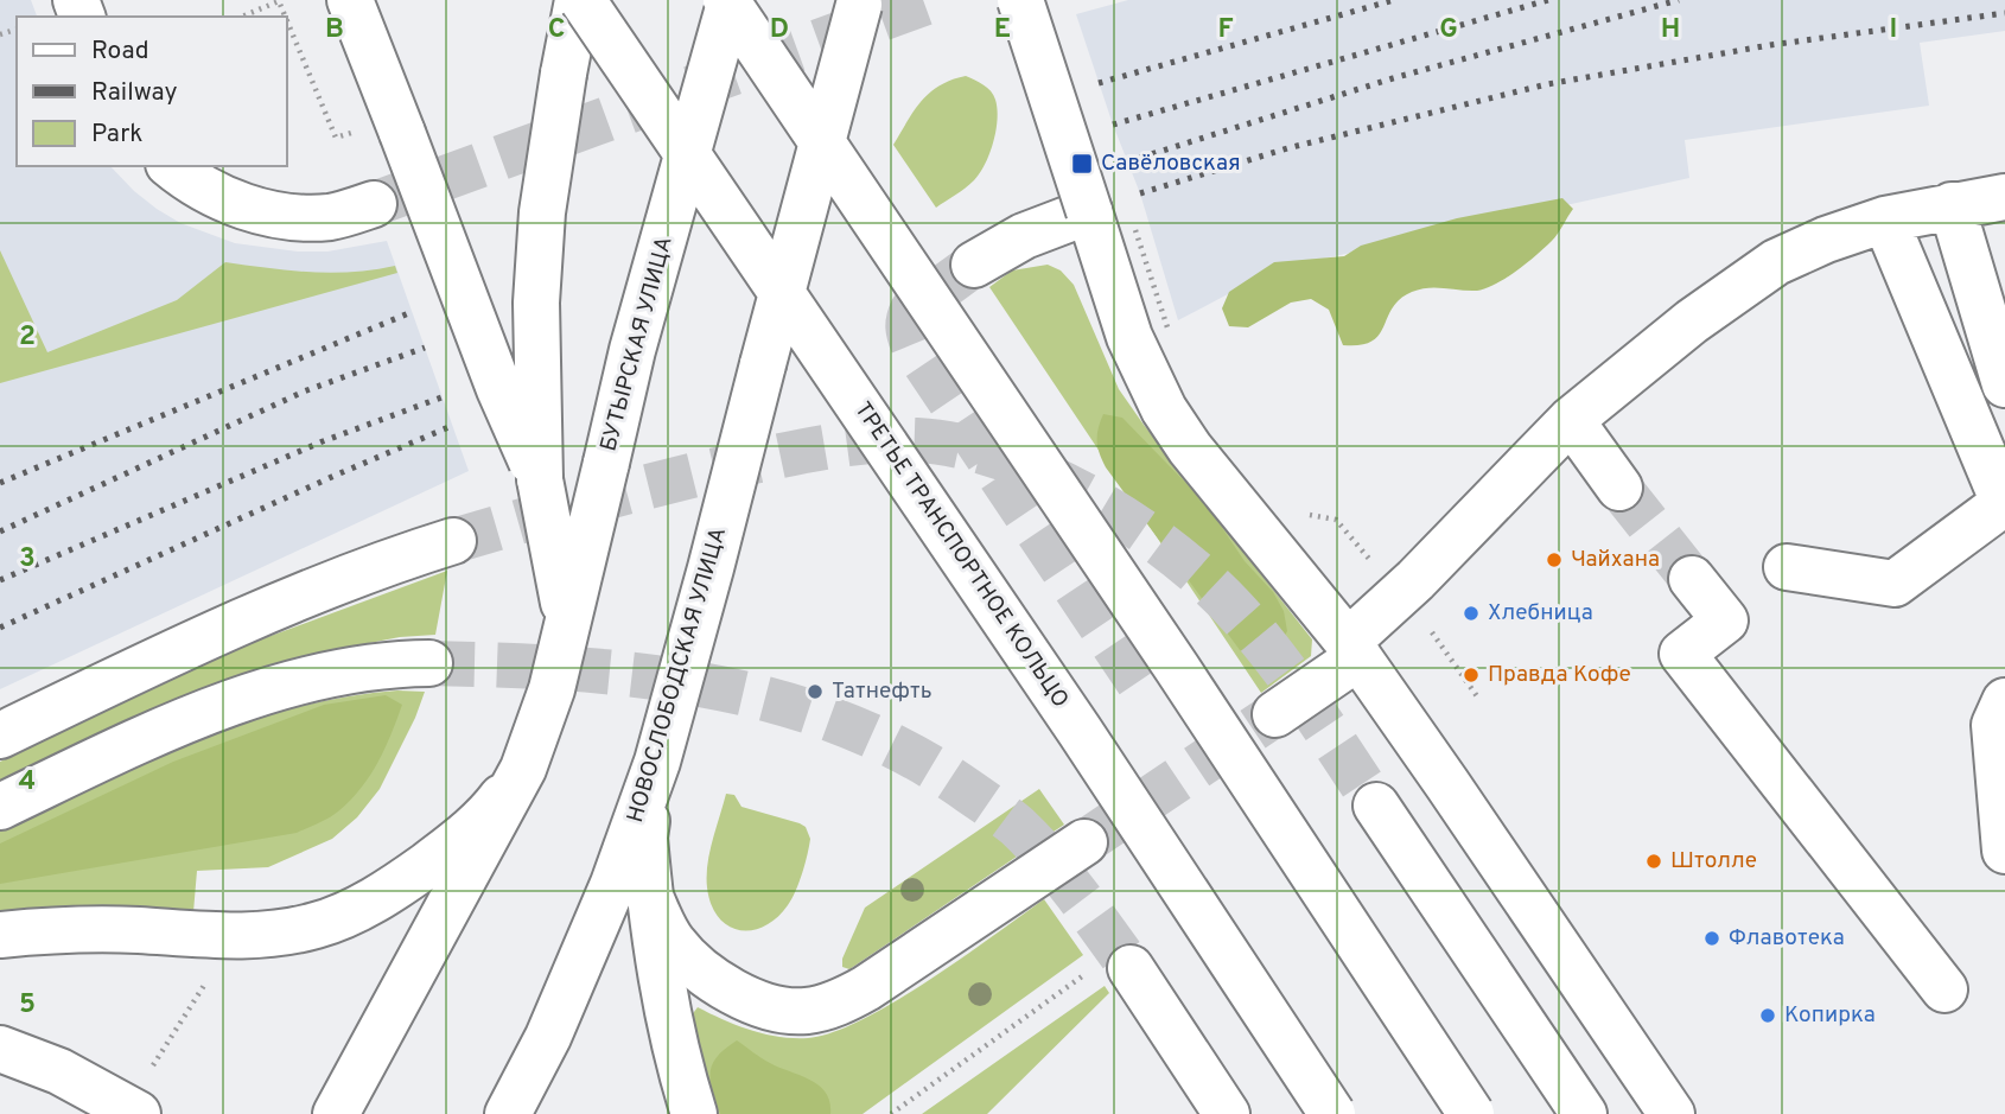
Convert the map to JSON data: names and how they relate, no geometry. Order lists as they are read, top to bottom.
{
  "streets": {
    "main road": ["БУТЫРСКАЯ УЛИЦА", "ТРЕТЬЕ ТРАНСПОРТНОЕ КОЛЬЦО", "НОВОСЛОБОДСКАЯ УЛИЦА"]
  },
  "places": {
    "transit": ["Савёловская"],
    "other": [
      "Чайхана",
      "Хлебница",
      "Правда Кофе",
      "Татнефть",
      "Штолле",
      "Флавотека",
      "Копирка"
    ]
  },
  "legend": ["Road", "Railway", "Park"],
  "grid": {
    "columns": [
      "B",
      "C",
      "D",
      "E",
      "F",
      "G",
      "H",
      "I"
    ],
    "rows": [
      "2",
      "3",
      "4",
      "5"
    ]
  }
}
